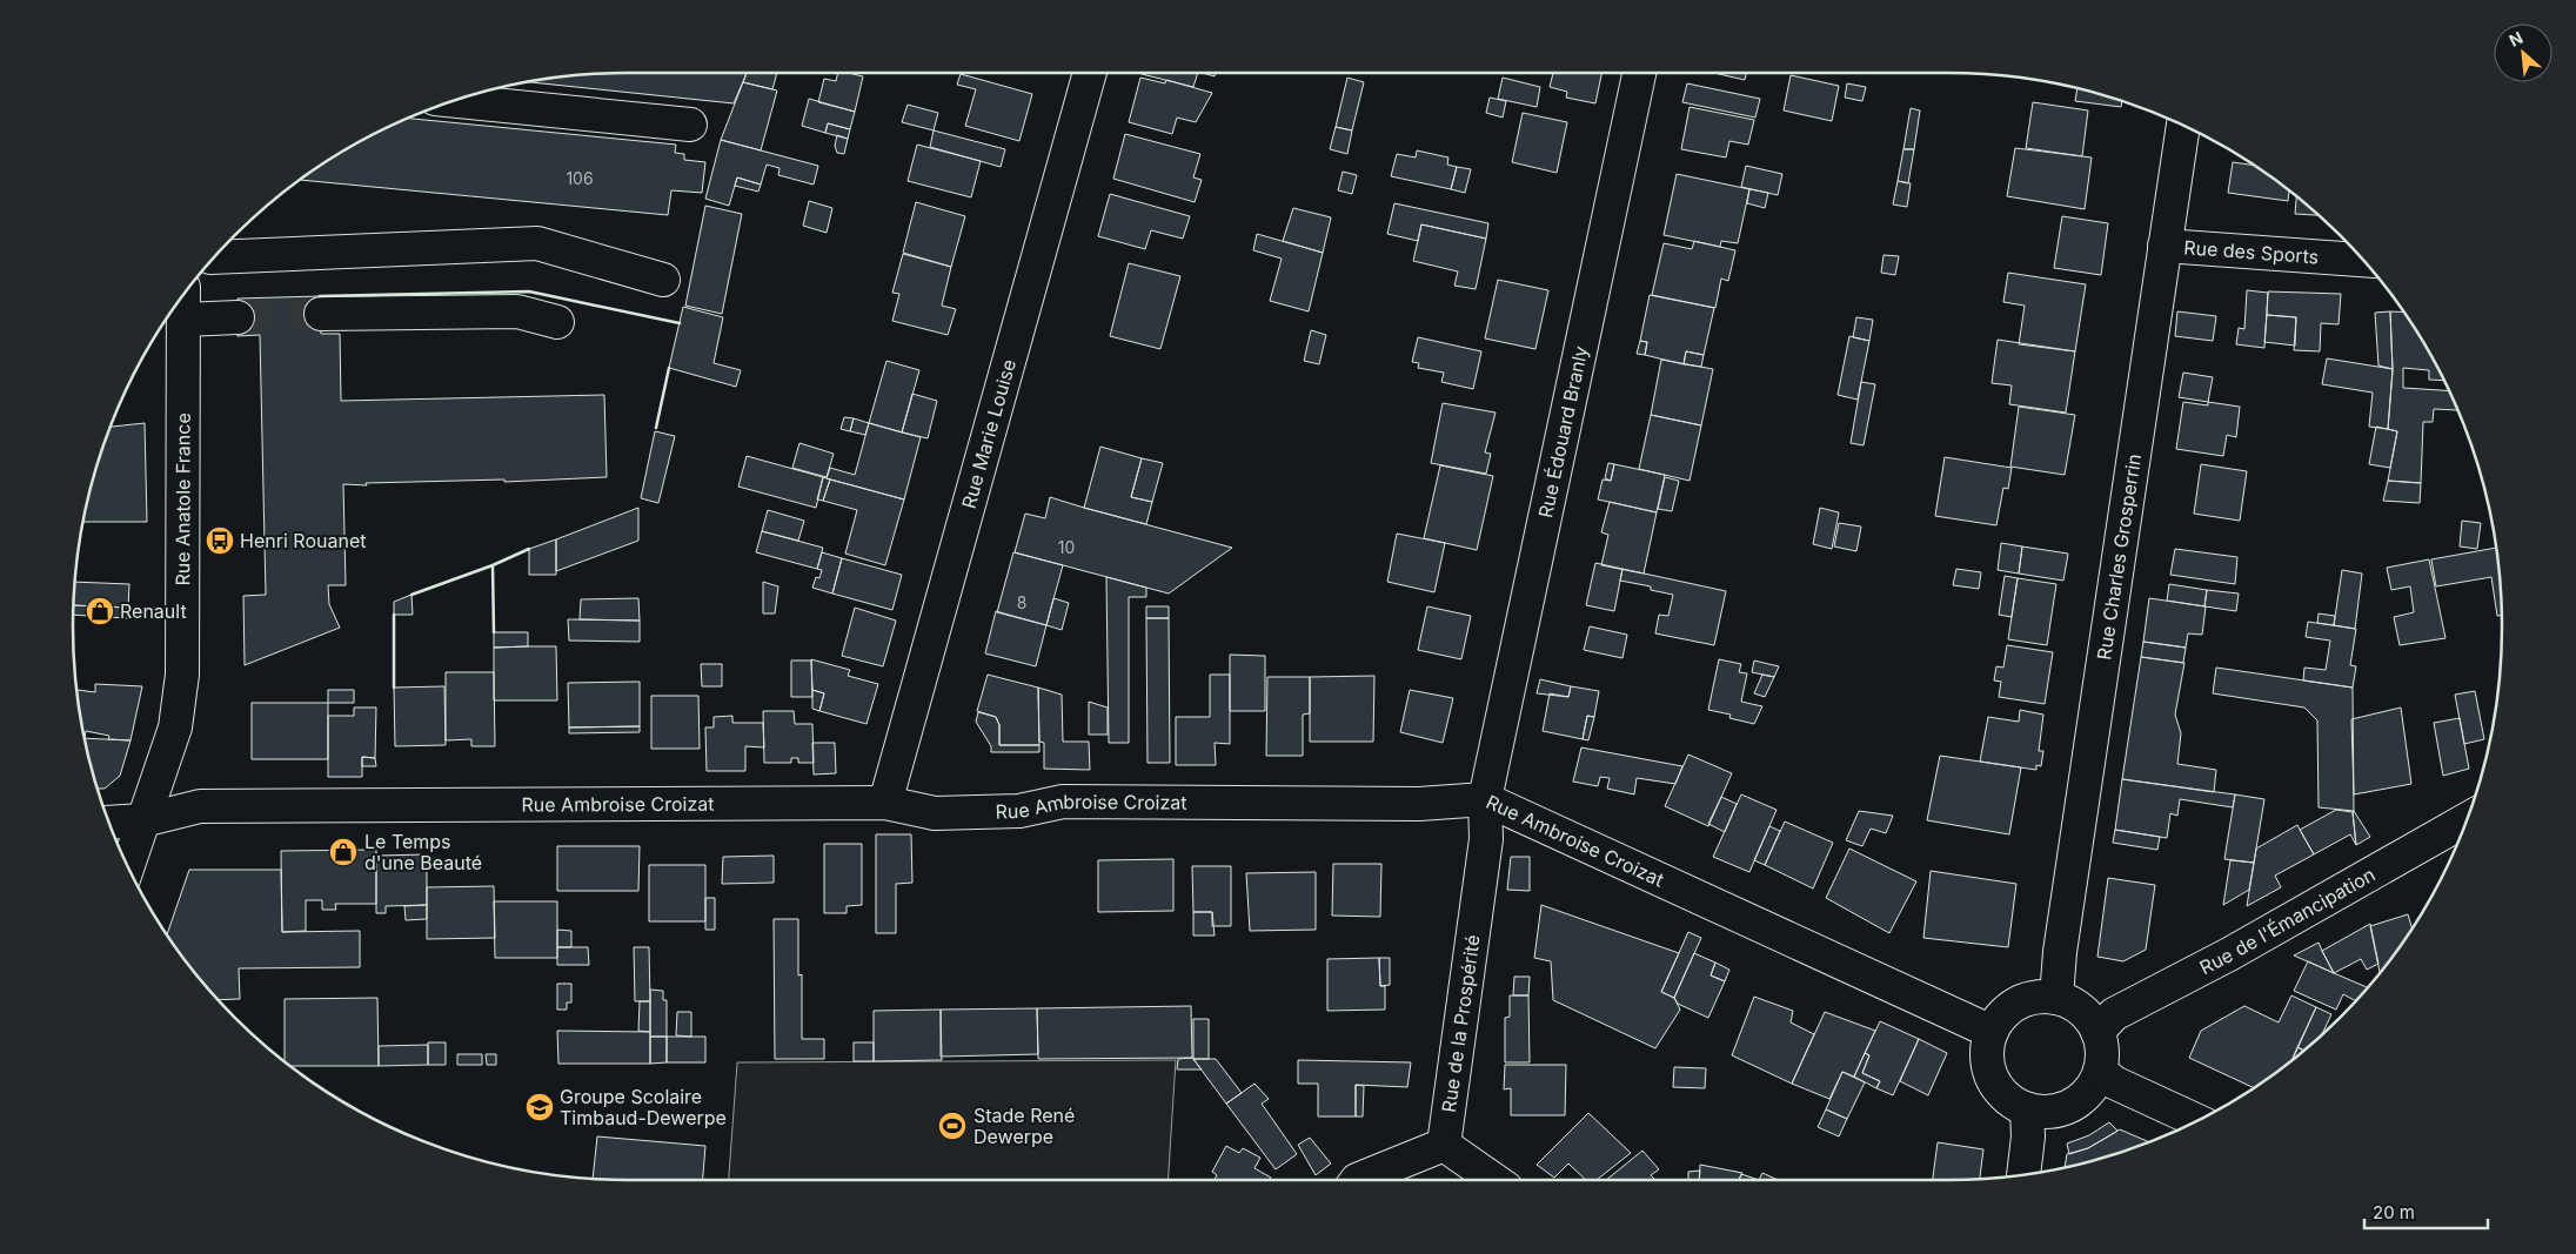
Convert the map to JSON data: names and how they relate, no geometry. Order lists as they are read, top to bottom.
{
  "streets": {
    "street": [
      "Rue des Sports",
      "Rue Édouard Branly",
      "Rue Marie Louise",
      "Rue Anatole France",
      "Rue Charles Grosperrin",
      "Rue Ambroise Croizat",
      "Rue de l'Émancipation",
      "Rue de la Prospérité"
    ]
  },
  "crossings": [
    ["Rue des Sports", "Rue Charles Grosperrin"],
    ["Rue Édouard Branly", "Rue Ambroise Croizat"],
    ["Rue Édouard Branly", "Rue de la Prospérité"],
    ["Rue Marie Louise", "Rue Ambroise Croizat"],
    ["Rue Anatole France", "Rue Ambroise Croizat"],
    ["Rue Charles Grosperrin", "Rue Ambroise Croizat"],
    ["Rue Charles Grosperrin", "Rue de l'Émancipation"],
    ["Rue Ambroise Croizat", "Rue de l'Émancipation"],
    ["Rue Ambroise Croizat", "Rue de la Prospérité"]
  ],
  "places": {
    "bus stop": ["Henri Rouanet"],
    "shop": ["Renault", "Le Temps d'une Beauté"],
    "school or university": ["Groupe Scolaire Timbaud-Dewerpe"],
    "sports": ["Stade René Dewerpe"]
  },
  "house_numbers": ["106", "10", "8"],
  "scale_bar": "20 m",
  "north": "top left"
}
